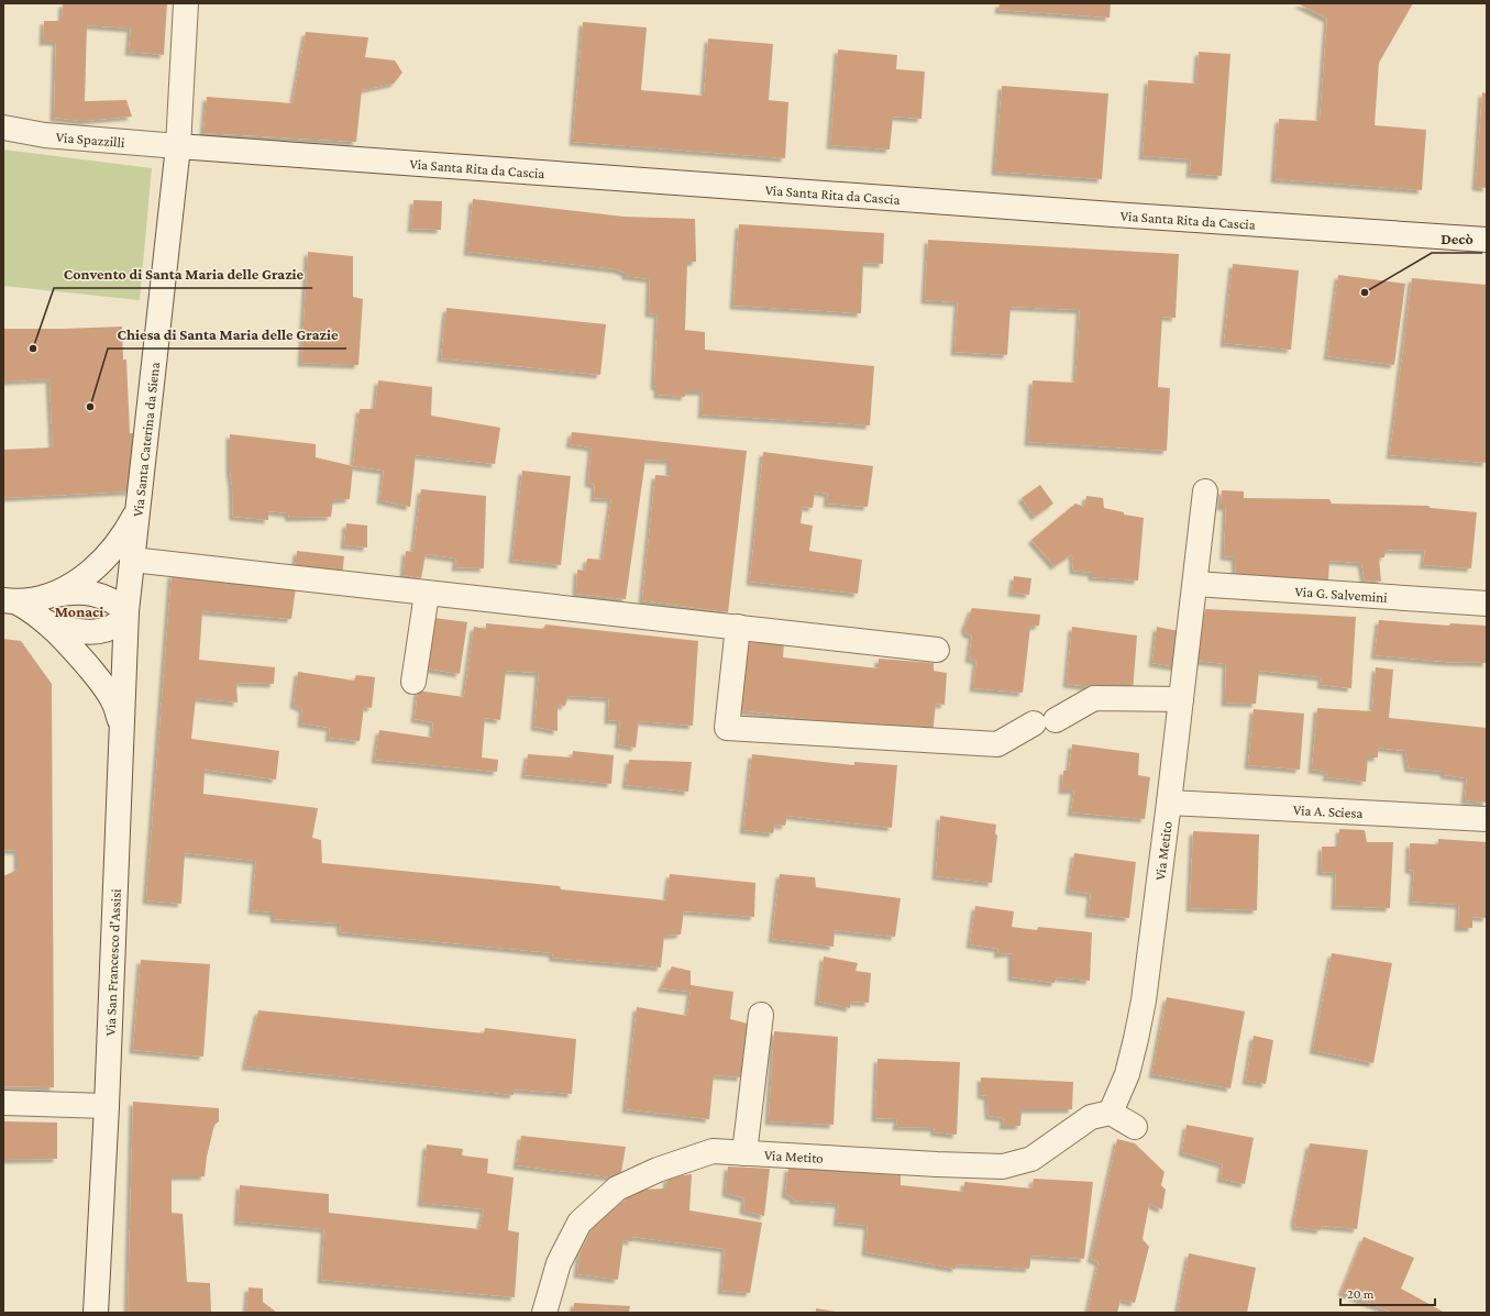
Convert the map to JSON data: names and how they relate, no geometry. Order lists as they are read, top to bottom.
{
  "streets": {
    "street": [
      "Via Spazzilli",
      "Via Santa Rita da Cascia",
      "Via Santa Caterina da Siena",
      "Via G. Salvemini",
      "Via A. Sciesa",
      "Via Metito",
      "Via San Francesco d'Assisi"
    ]
  },
  "crossings": [
    ["Via Spazzilli", "Via Santa Rita da Cascia"],
    ["Via Spazzilli", "Via Santa Caterina da Siena"],
    ["Via Santa Rita da Cascia", "Via Santa Caterina da Siena"],
    ["Via Santa Caterina da Siena", "Via San Francesco d'Assisi"],
    ["Via G. Salvemini", "Via Metito"],
    ["Via A. Sciesa", "Via Metito"]
  ],
  "districts": ["Monaci"],
  "places": ["Decò", "Convento di Santa Maria delle Grazie", "Chiesa di Santa Maria delle Grazie"],
  "scale_bar": "20 m"
}
